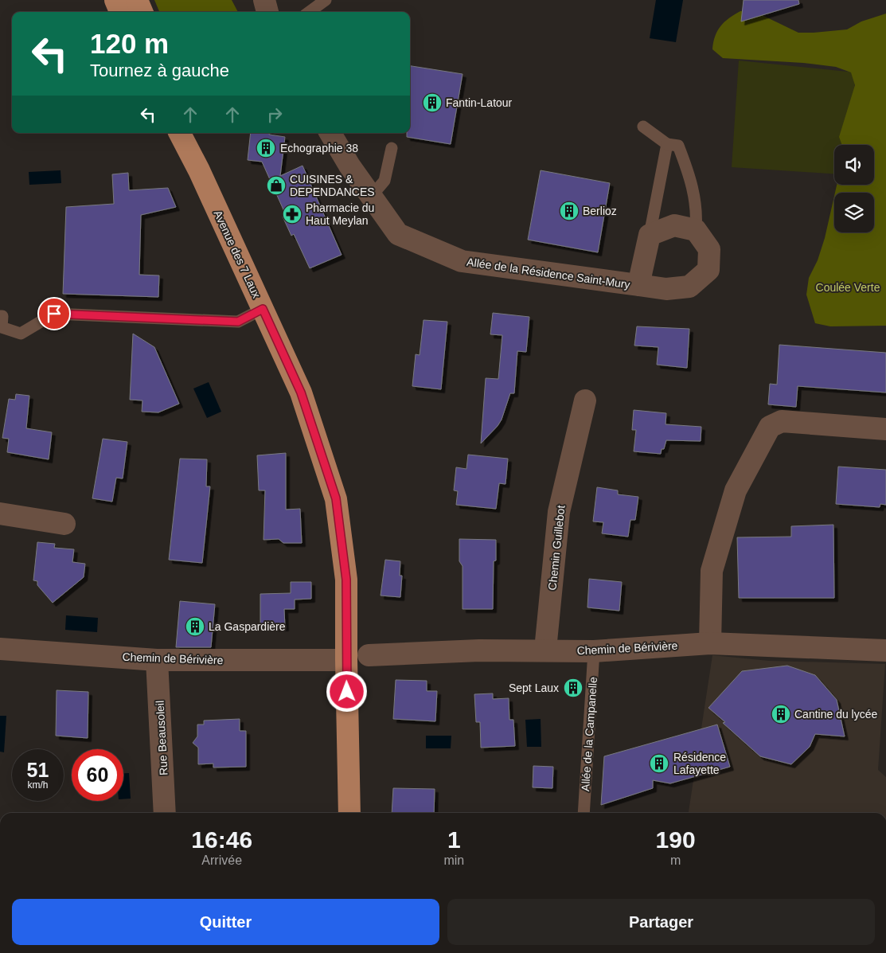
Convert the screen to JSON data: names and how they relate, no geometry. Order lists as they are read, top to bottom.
{
  "streets": {
    "main road": ["Avenue des 7 Laux"],
    "street": [
      "Allée de la Résidence Saint-Mury",
      "Chemin Guillebot",
      "Chemin de Bérivière",
      "Rue Beausoleil"
    ],
    "lane": ["Allée de la Campanelle"]
  },
  "crossings": [
    ["Avenue des 7 Laux", "Chemin de Bérivière"],
    ["Chemin Guillebot", "Chemin de Bérivière"],
    ["Chemin de Bérivière", "Allée de la Campanelle"],
    ["Chemin de Bérivière", "Rue Beausoleil"]
  ],
  "parks": ["Coulée Verte"],
  "places": {
    "building": [
      "Fantin-Latour",
      "Echographie 38",
      "Berlioz",
      "La Gaspardière",
      "Sept Laux",
      "Cantine du lycée",
      "Résidence Lafayette"
    ],
    "shop": ["CUISINES & DEPENDANCES"],
    "pharmacy": ["Pharmacie du Haut Meylan"]
  },
  "page": {
    "turn": ["120 m", "Tournez à gauche"],
    "speed": "51 km/h",
    "limit": "60",
    "eta": [
      "16:46",
      "Arrivée",
      "1",
      "min",
      "190",
      "m"
    ],
    "buttons": ["Quitter", "Partager"]
  }
}
